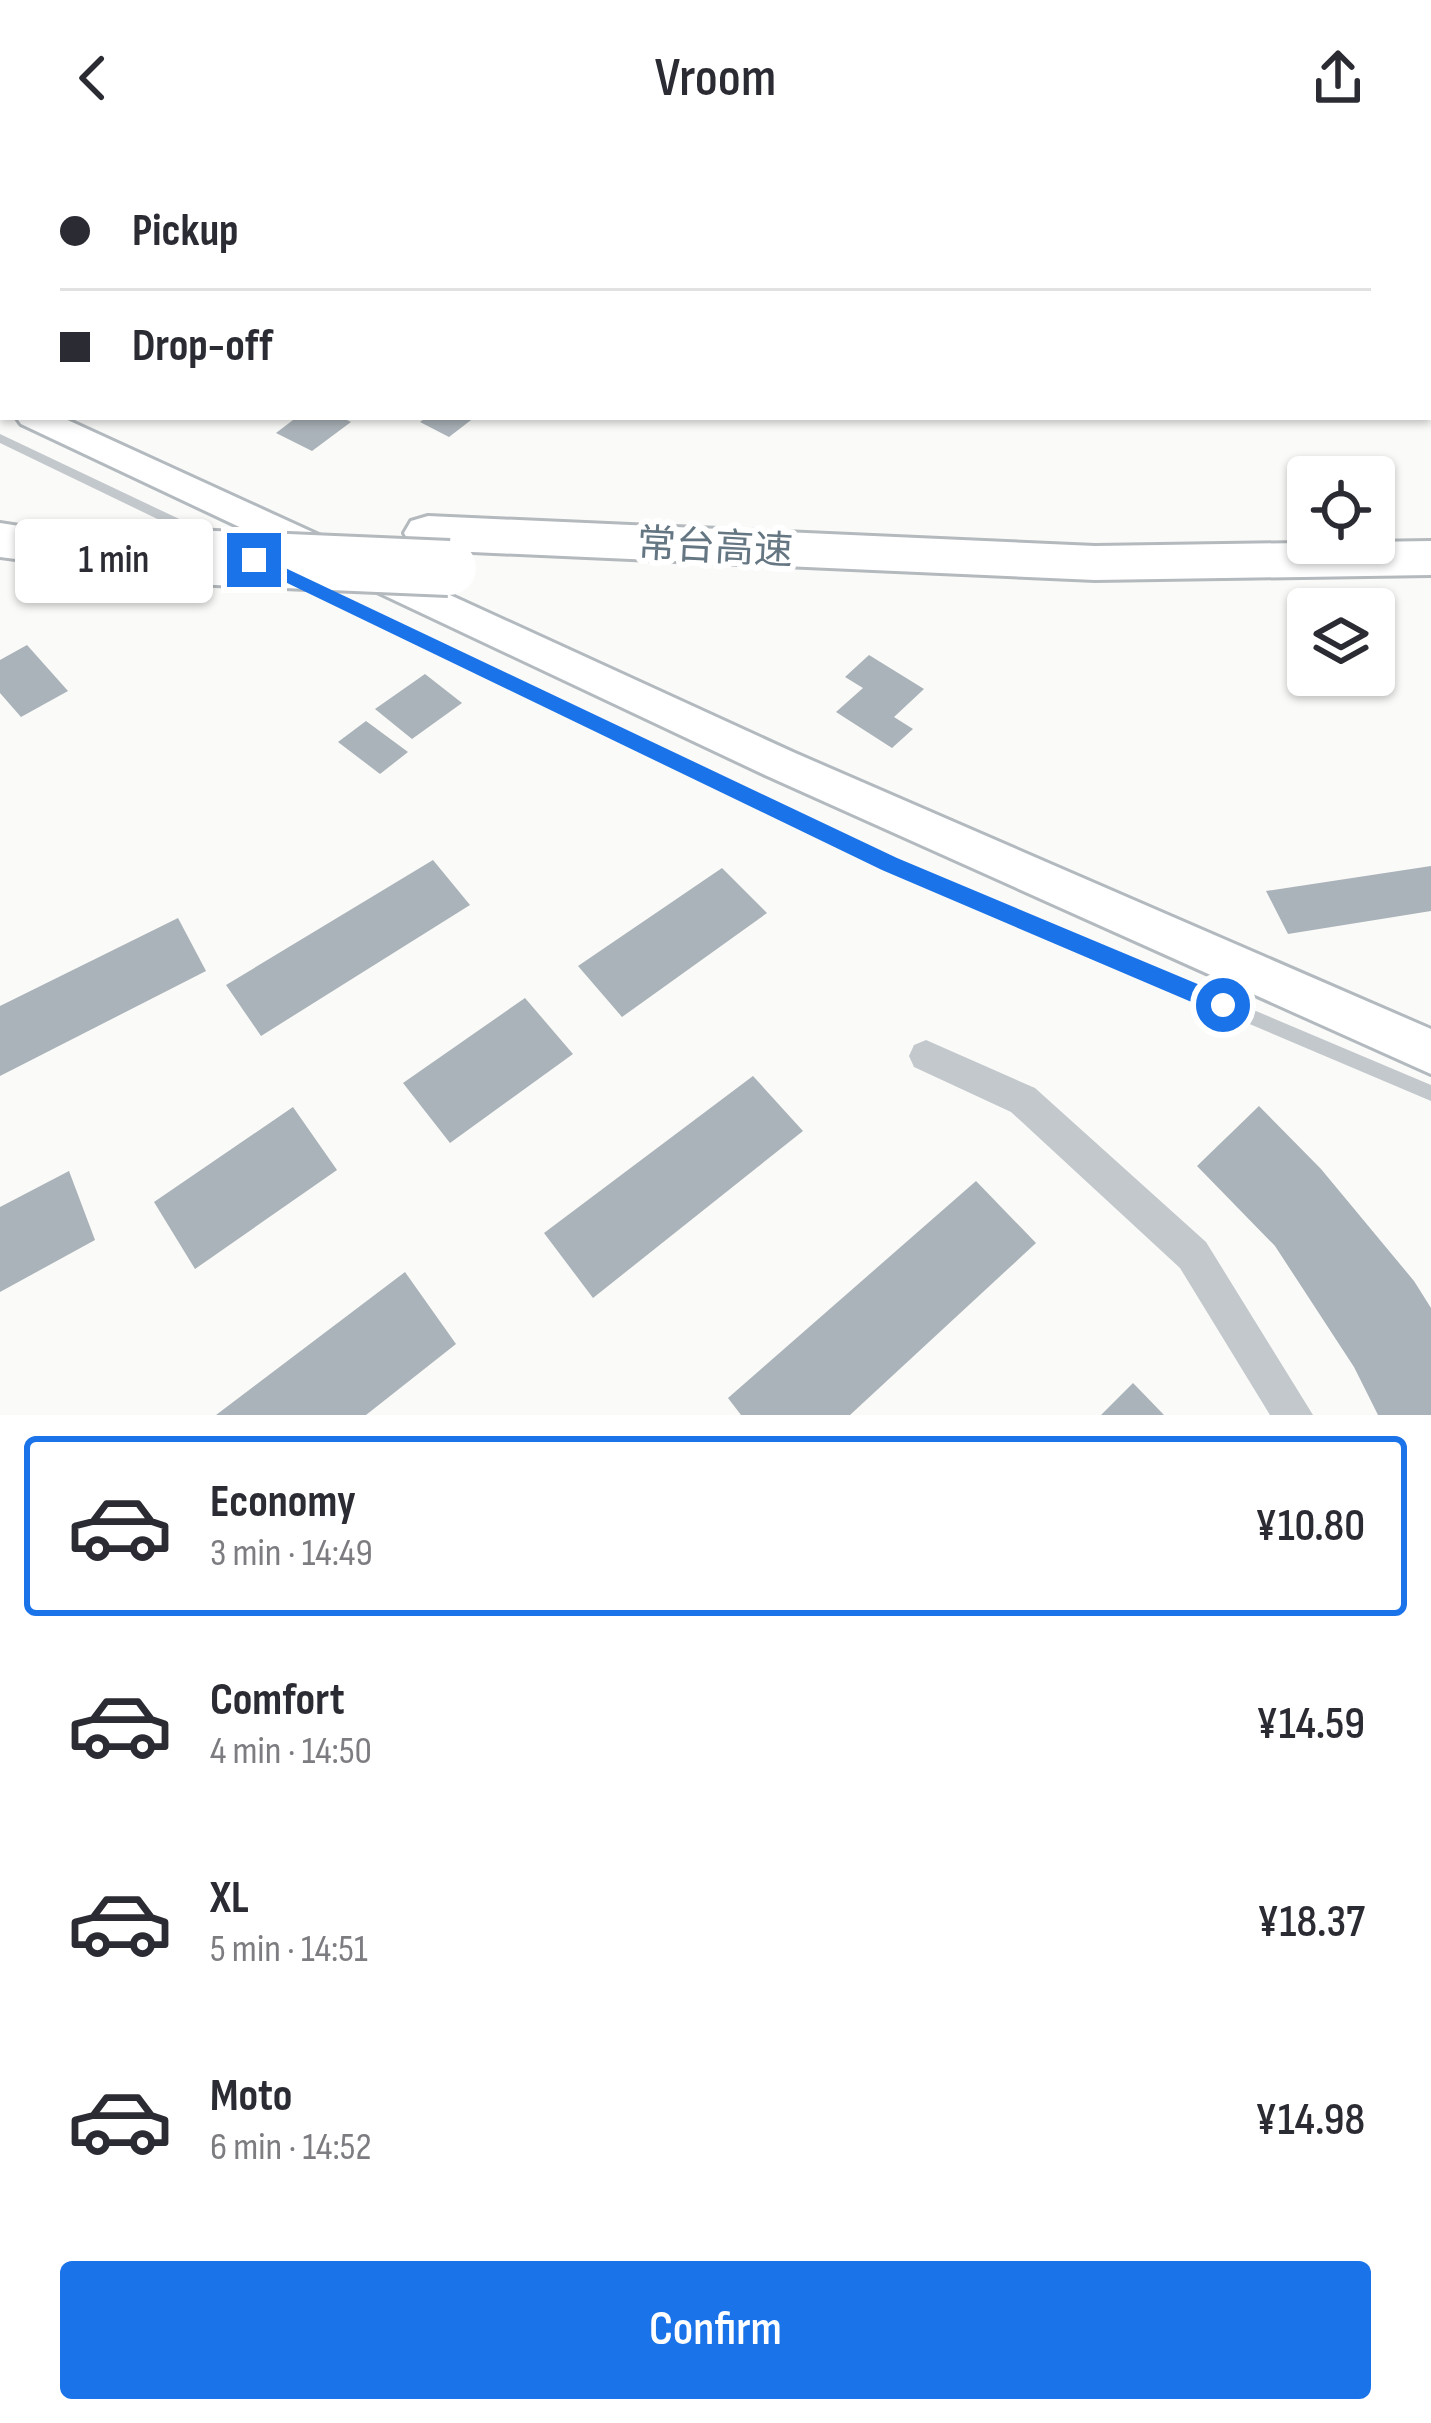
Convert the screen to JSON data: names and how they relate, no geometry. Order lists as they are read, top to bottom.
{
  "streets": {
    "highway": ["常台高速"]
  },
  "page": {
    "header": "Vroom",
    "banner": ["Pickup", "Drop-off"],
    "bubble": "1 min",
    "list": [
      {
        "name": "Economy",
        "note": "3 min · 14:49",
        "value": "¥10.80"
      },
      {
        "name": "Comfort",
        "note": "4 min · 14:50",
        "value": "¥14.59"
      },
      {
        "name": "XL",
        "note": "5 min · 14:51",
        "value": "¥18.37"
      },
      {
        "name": "Moto",
        "note": "6 min · 14:52",
        "value": "¥14.98"
      }
    ],
    "buttons": "Confirm"
  }
}
